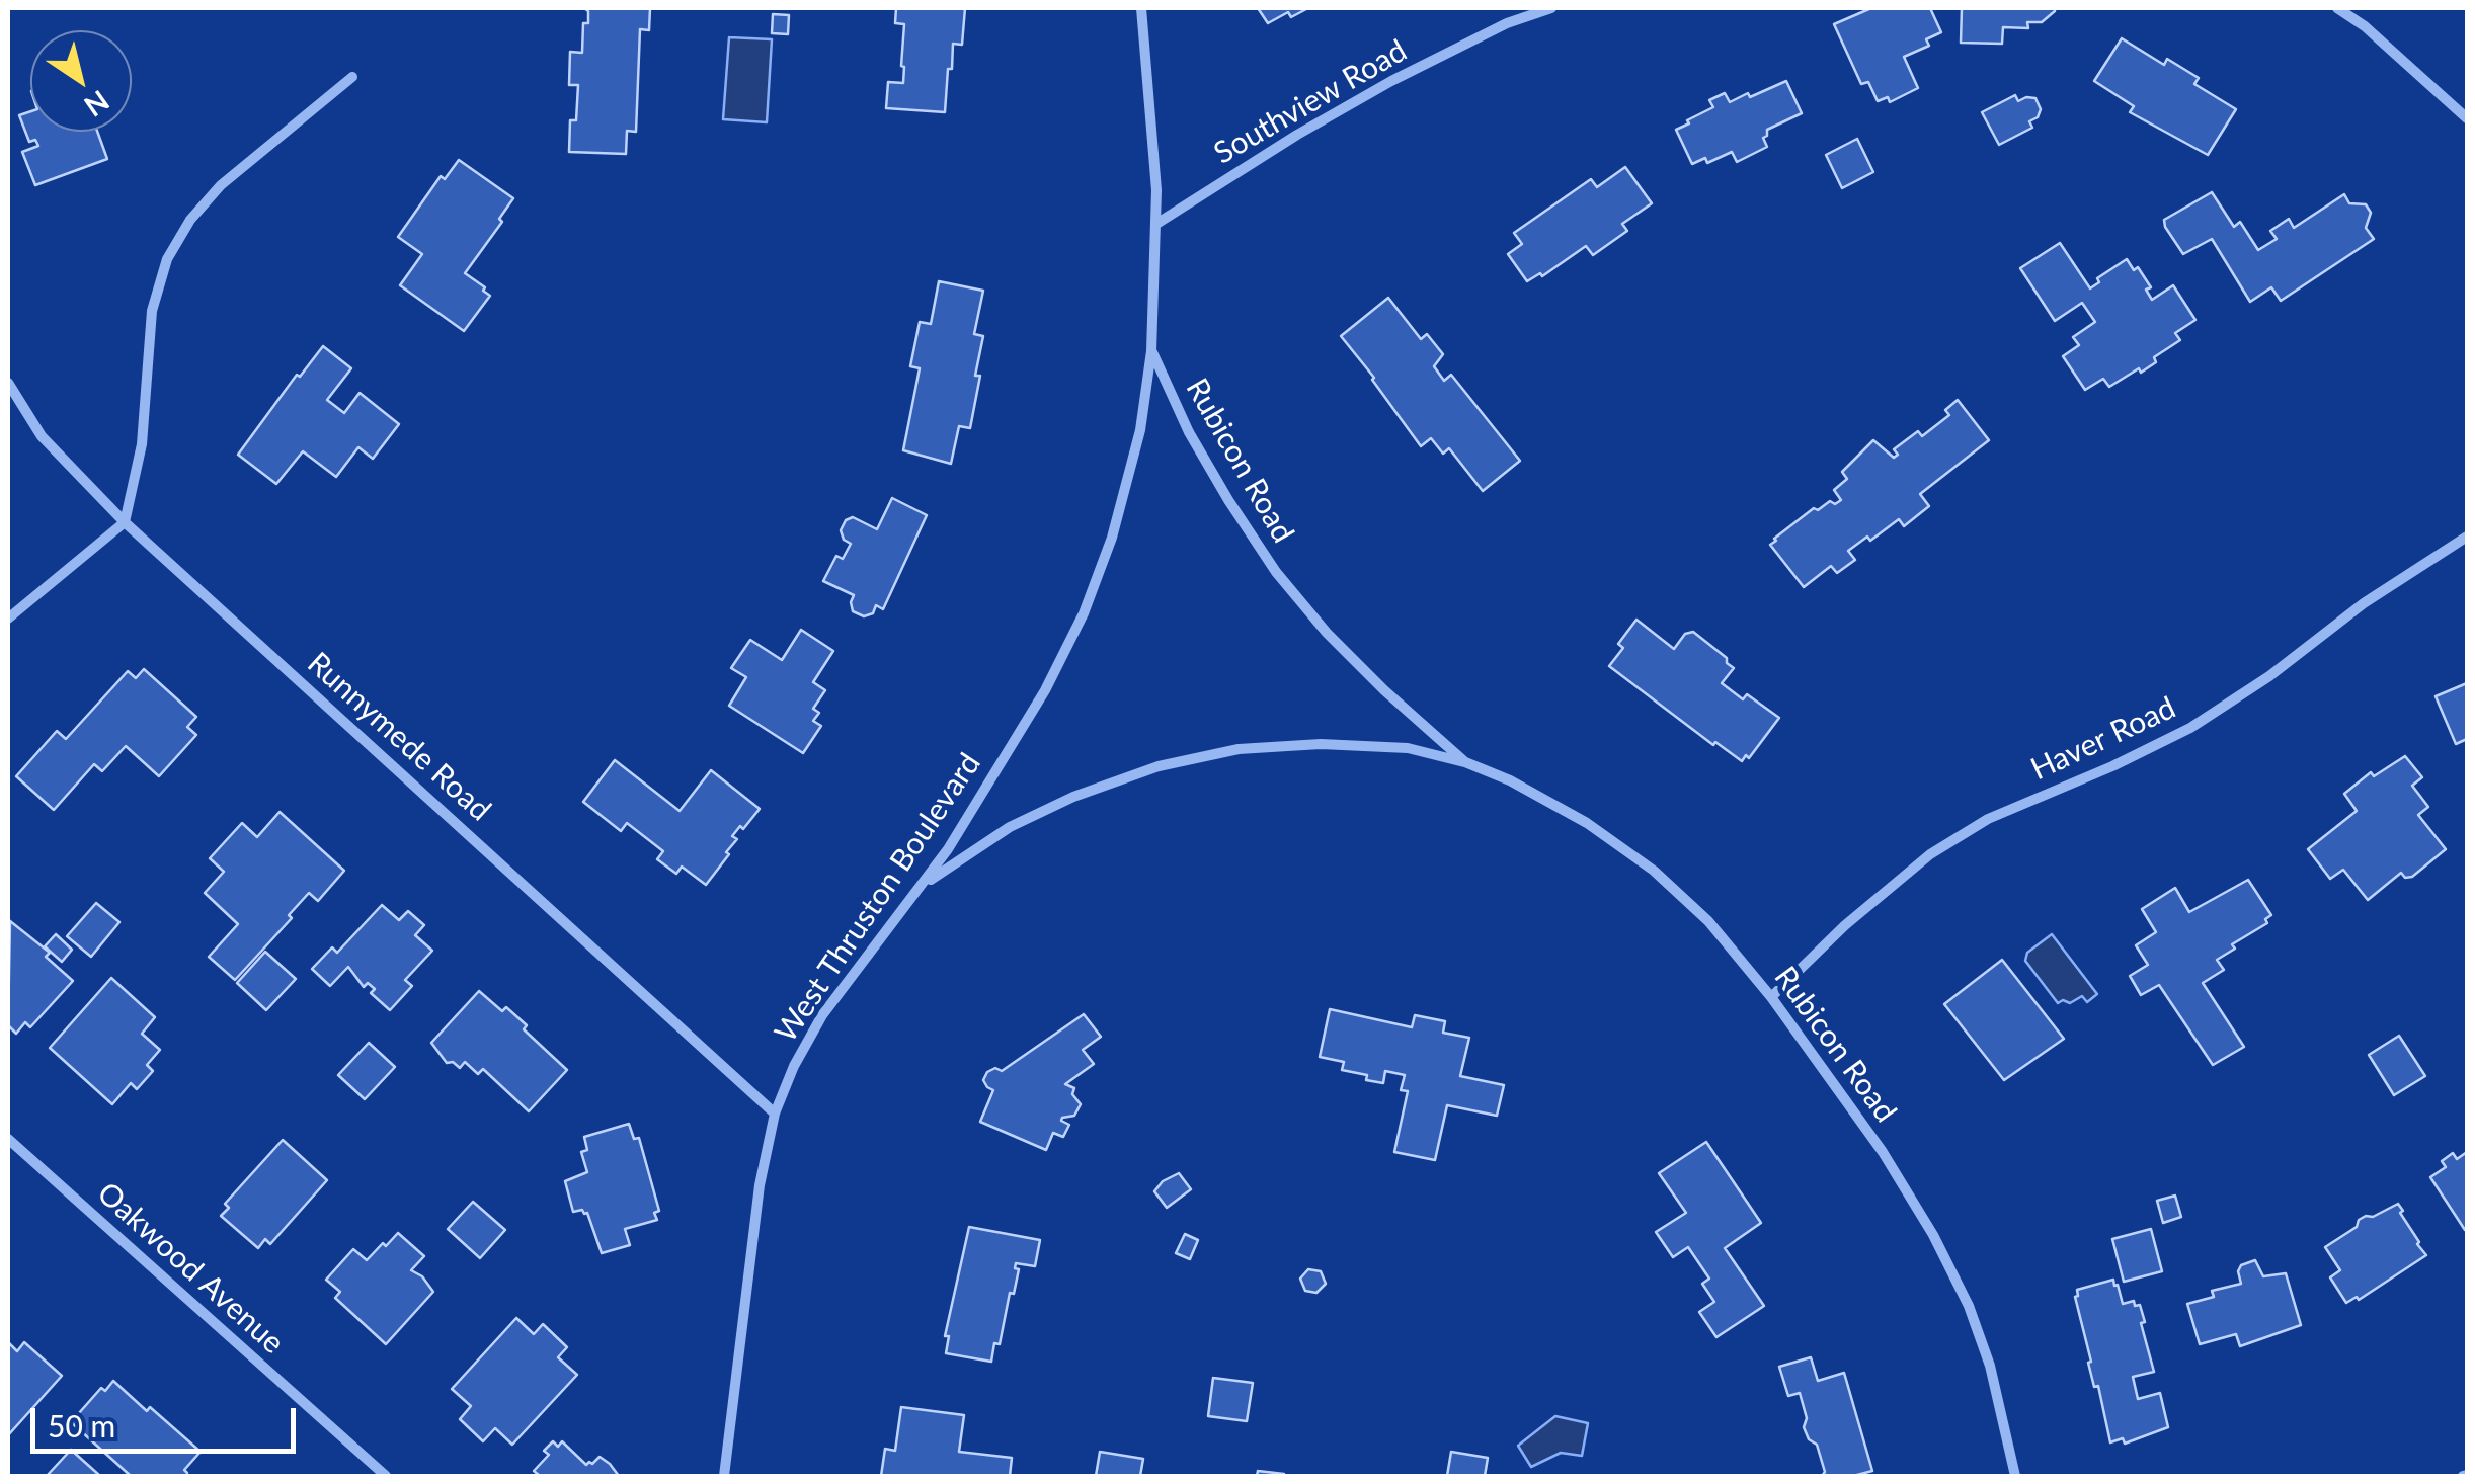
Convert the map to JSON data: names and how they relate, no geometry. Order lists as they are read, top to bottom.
{
  "streets": {
    "street": [
      "Southview Road",
      "Rubicon Road",
      "Runnymede Road",
      "Haver Road",
      "West Thruston Boulevard",
      "Oakwood Avenue"
    ]
  },
  "crossings": [
    ["Southview Road", "West Thruston Boulevard"],
    ["Rubicon Road", "Haver Road"],
    ["Rubicon Road", "West Thruston Boulevard"],
    ["Runnymede Road", "West Thruston Boulevard"]
  ],
  "scale_bar": "50 m",
  "north": "bottom right"
}
